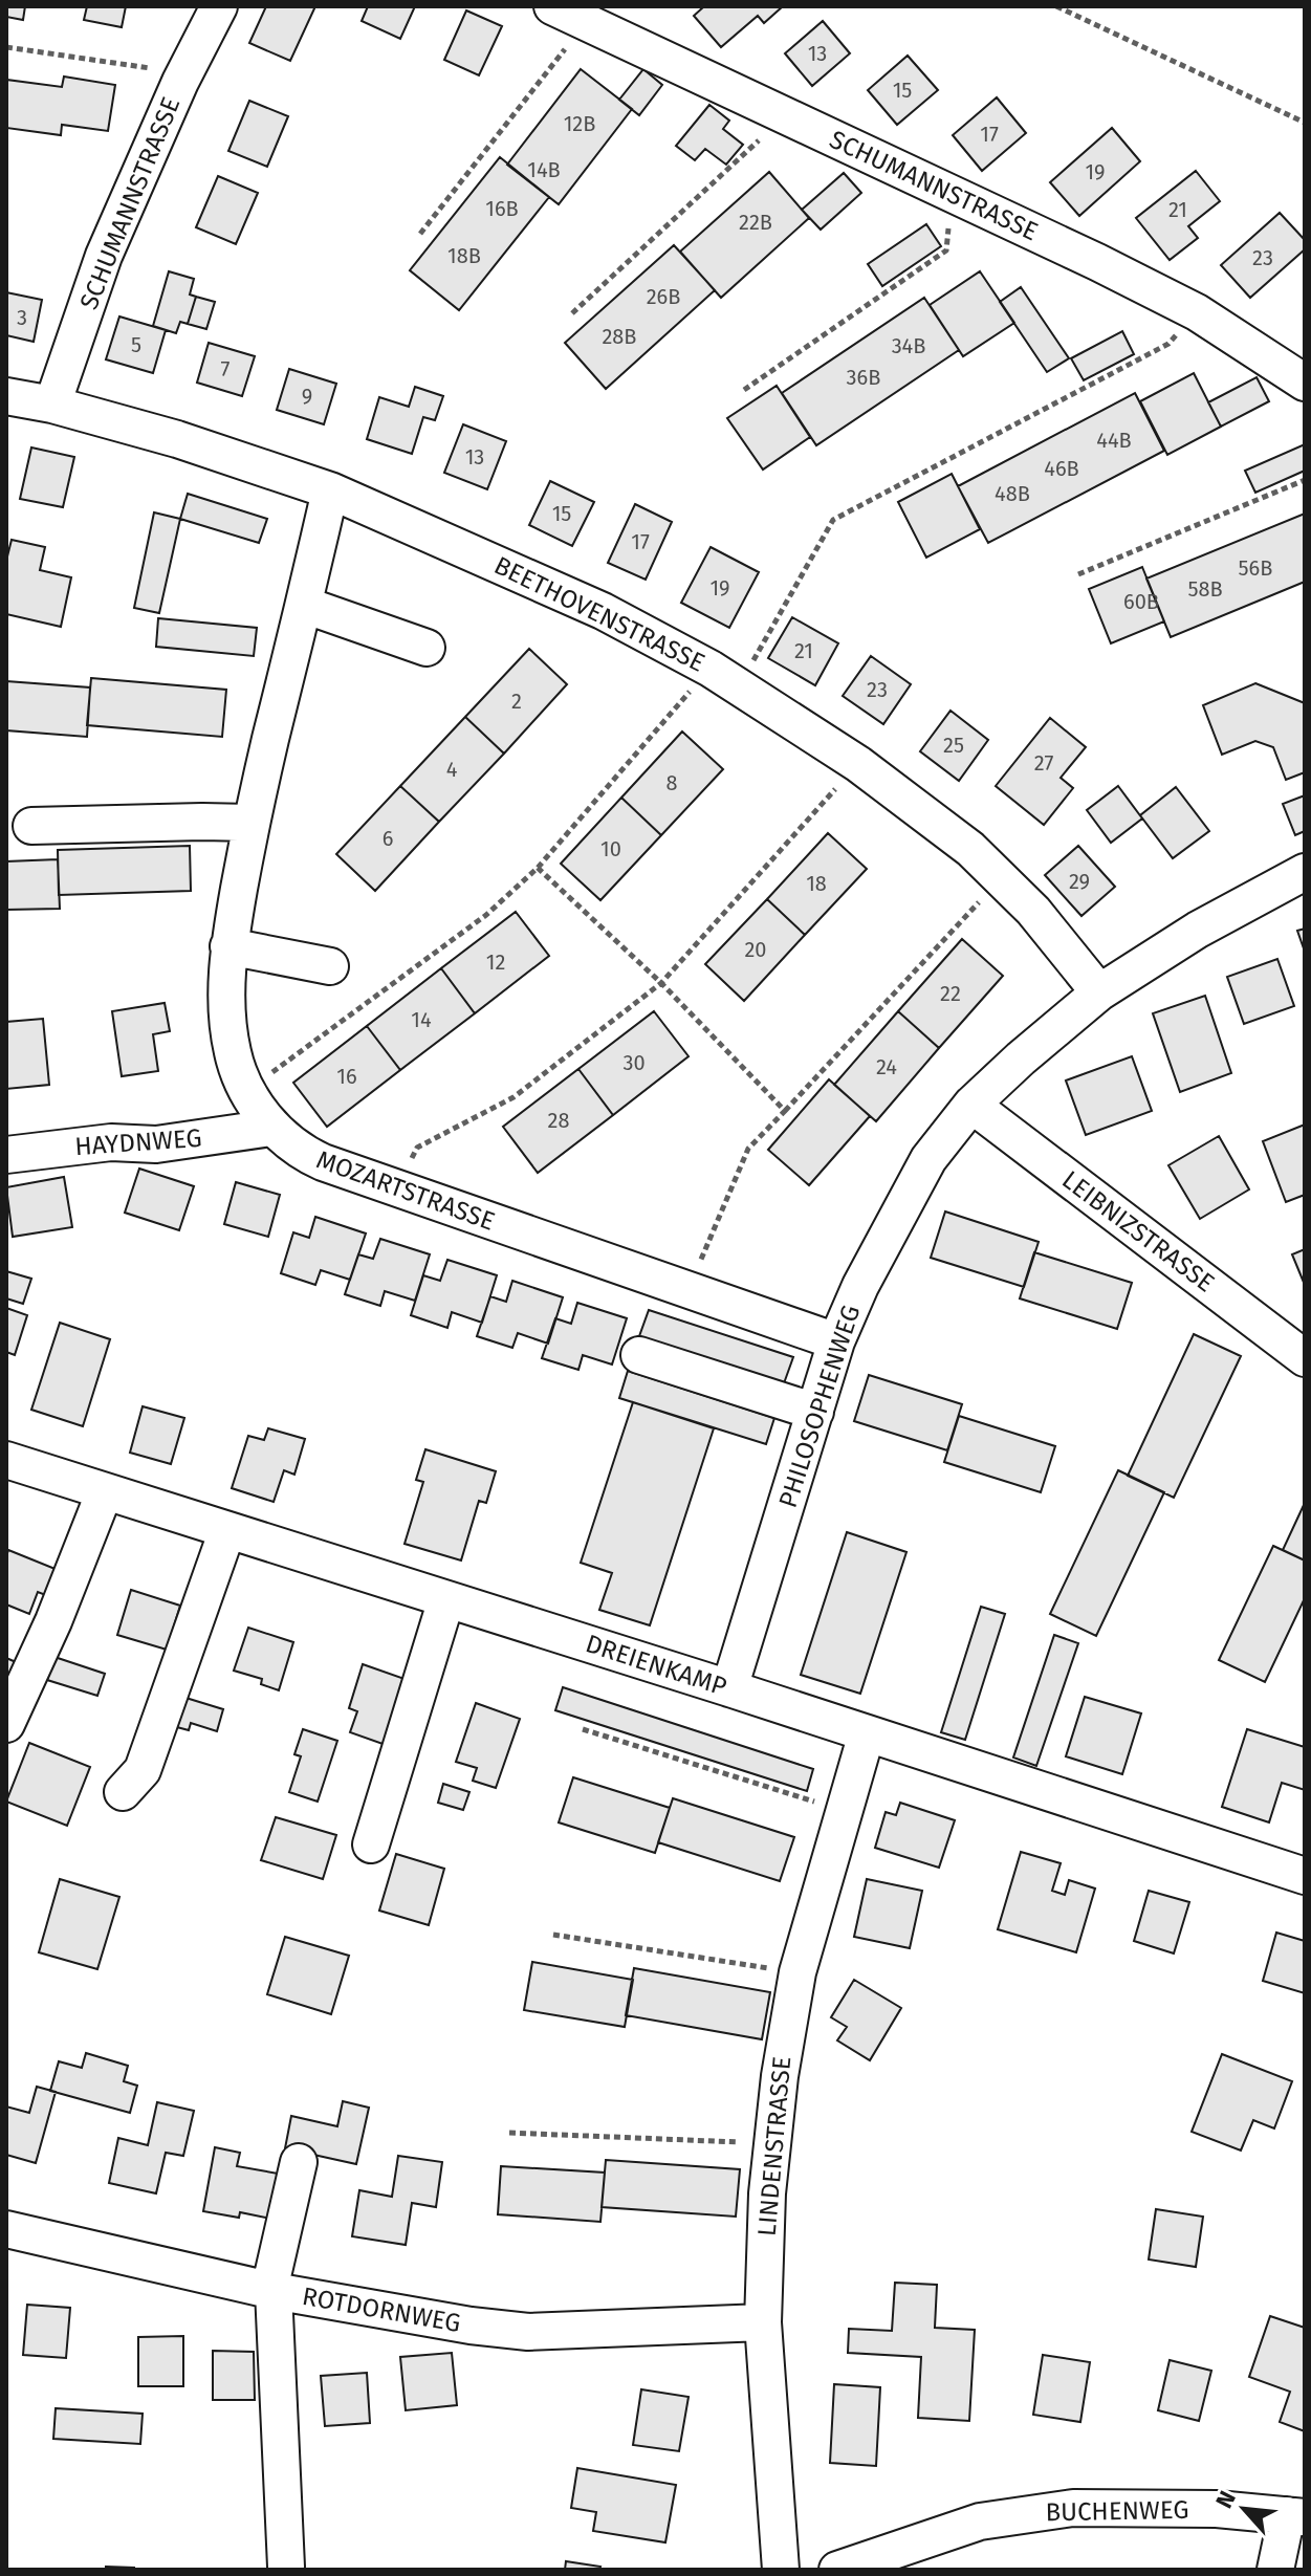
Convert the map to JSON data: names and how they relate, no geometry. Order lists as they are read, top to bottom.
{
  "streets": {
    "street": [
      "SCHUMANNSTRASSE",
      "BEETHOVENSTRASSE",
      "HAYDNWEG",
      "MOZARTSTRASSE",
      "LEIBNIZSTRASSE",
      "PHILOSOPHENWEG",
      "DREIENKAMP",
      "LINDENSTRASSE",
      "ROTDORNWEG",
      "BUCHENWEG"
    ]
  },
  "crossings": [
    ["SCHUMANNSTRASSE", "BEETHOVENSTRASSE"],
    ["BEETHOVENSTRASSE", "MOZARTSTRASSE"],
    ["BEETHOVENSTRASSE", "PHILOSOPHENWEG"],
    ["HAYDNWEG", "MOZARTSTRASSE"],
    ["MOZARTSTRASSE", "PHILOSOPHENWEG"],
    ["LEIBNIZSTRASSE", "PHILOSOPHENWEG"],
    ["PHILOSOPHENWEG", "DREIENKAMP"],
    ["DREIENKAMP", "LINDENSTRASSE"],
    ["LINDENSTRASSE", "ROTDORNWEG"]
  ],
  "house_numbers": [
    "13",
    "15",
    "12B",
    "17",
    "14B",
    "19",
    "16B",
    "21",
    "22B",
    "18B",
    "23",
    "26B",
    "3",
    "28B",
    "5",
    "34B",
    "7",
    "36B",
    "9",
    "44B",
    "13",
    "46B",
    "48B",
    "15",
    "17",
    "56B",
    "19",
    "58B",
    "60B",
    "21",
    "23",
    "2",
    "25",
    "27",
    "4",
    "8",
    "6",
    "10",
    "29",
    "18",
    "20",
    "12",
    "22",
    "14",
    "30",
    "24",
    "16",
    "28"
  ],
  "north": "top left"
}
